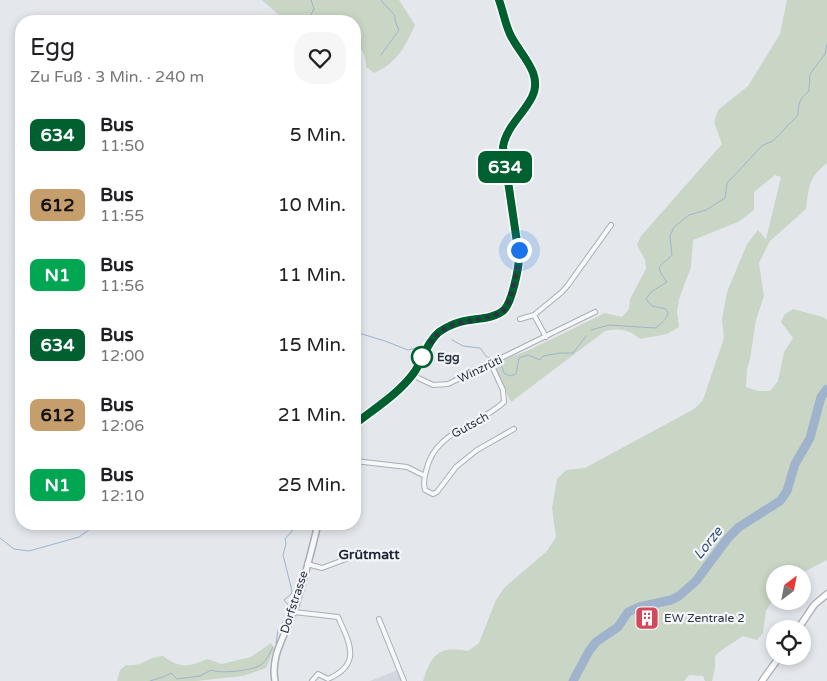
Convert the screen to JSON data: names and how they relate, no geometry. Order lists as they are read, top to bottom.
{
  "streets": {
    "street": ["Winzrüti", "Gutsch", "Dorfstrasse"]
  },
  "crossings": [
    ["Winzrüti", "Gutsch"]
  ],
  "districts": ["Grütmatt"],
  "water": ["Lorze"],
  "places": {
    "other": ["Egg"],
    "building": ["EW Zentrale 2"]
  },
  "lines": ["bus line 634"],
  "north": "top right",
  "page": {
    "on_map": "634",
    "heading": ["Egg", "Zu Fuß · 3 Min. · 240 m"],
    "list": [
      {
        "mark": "634",
        "name": "Bus",
        "note": "11:50",
        "value": "5 Min."
      },
      {
        "mark": "612",
        "name": "Bus",
        "note": "11:55",
        "value": "10 Min."
      },
      {
        "mark": "N1",
        "name": "Bus",
        "note": "11:56",
        "value": "11 Min."
      },
      {
        "mark": "634",
        "name": "Bus",
        "note": "12:00",
        "value": "15 Min."
      },
      {
        "mark": "612",
        "name": "Bus",
        "note": "12:06",
        "value": "21 Min."
      },
      {
        "mark": "N1",
        "name": "Bus",
        "note": "12:10",
        "value": "25 Min."
      }
    ]
  }
}
